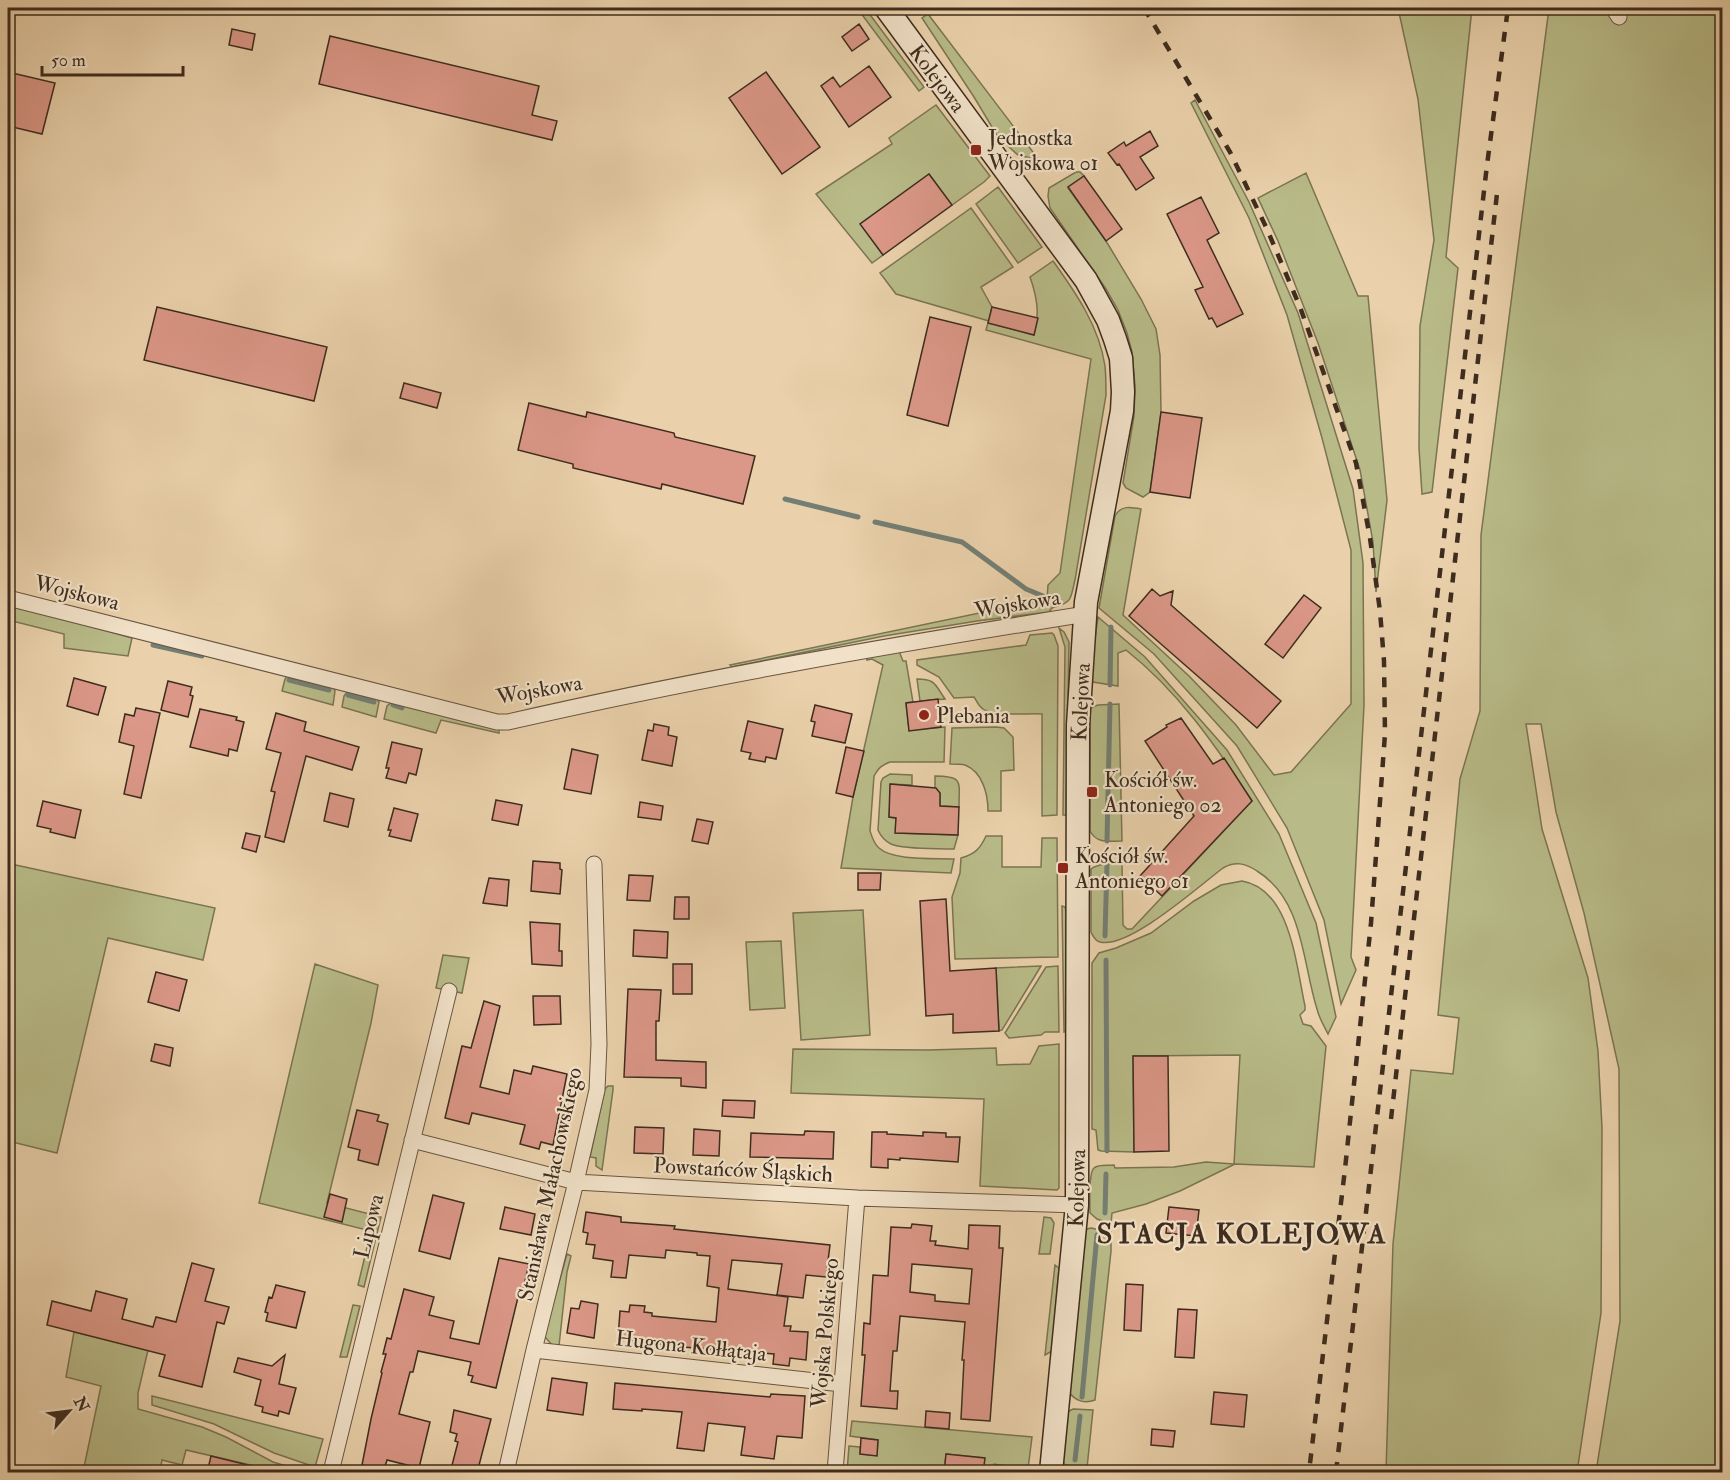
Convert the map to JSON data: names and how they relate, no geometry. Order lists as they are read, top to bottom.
{
  "streets": {
    "street": [
      "Kolejowa",
      "Wojskowa",
      "Powstańców Śląskich",
      "Stanisława Małachowskiego",
      "Lipowa",
      "Wojska Polskiego",
      "Hugona Kołłątaja"
    ]
  },
  "crossings": [
    ["Kolejowa", "Wojskowa"],
    ["Kolejowa", "Powstańców Śląskich"],
    ["Powstańców Śląskich", "Stanisława Małachowskiego"],
    ["Powstańców Śląskich", "Lipowa"],
    ["Powstańców Śląskich", "Wojska Polskiego"],
    ["Stanisława Małachowskiego", "Hugona Kołłątaja"],
    ["Wojska Polskiego", "Hugona Kołłątaja"]
  ],
  "districts": ["STACJA KOLEJOWA"],
  "places": {
    "transit": ["Jednostka Wojskowa 01", "Kościół św. Antoniego 02", "Kościół św. Antoniego 01"],
    "other": ["Plebania"]
  },
  "scale_bar": "50 m",
  "north": "top right"
}
